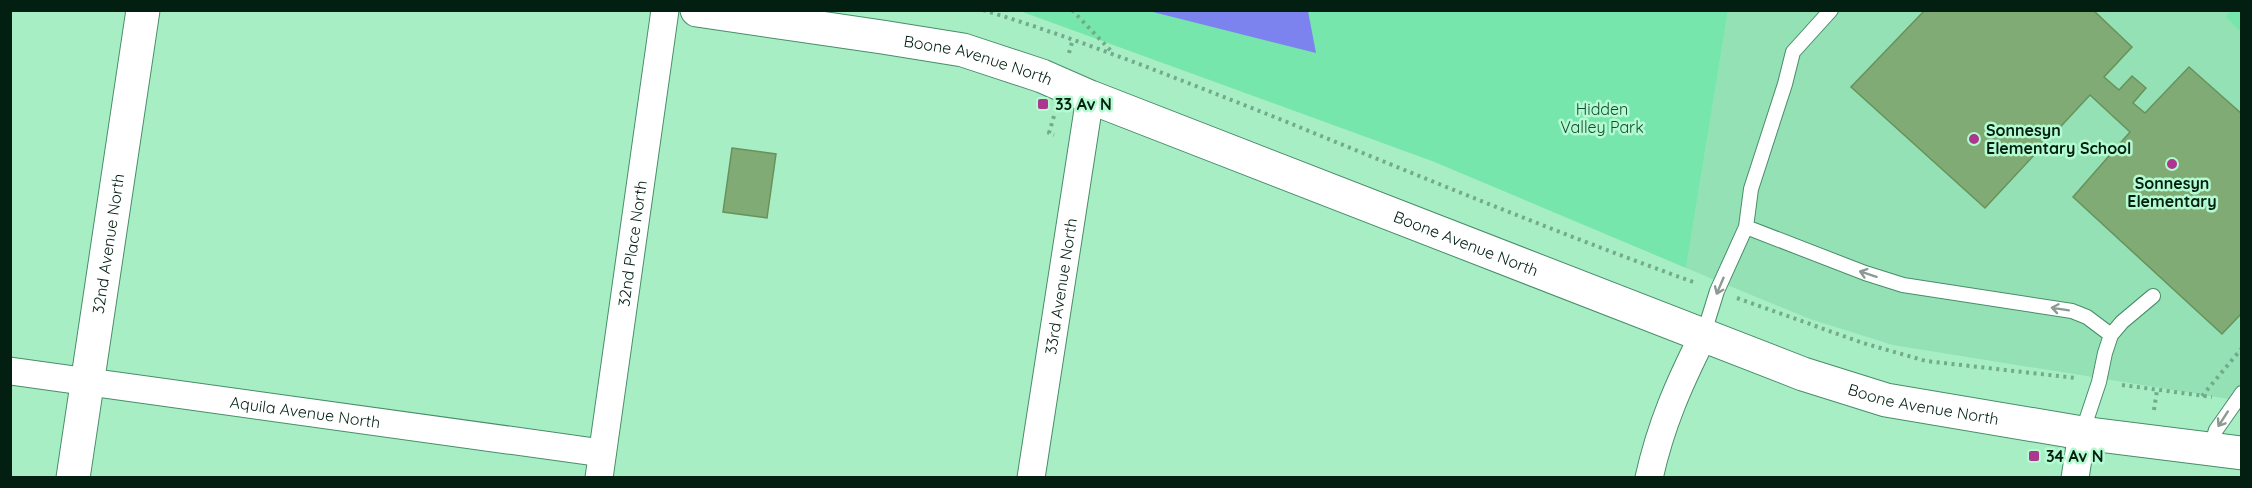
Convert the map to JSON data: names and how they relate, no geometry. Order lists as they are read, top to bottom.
{
  "streets": {
    "street": [
      "Boone Avenue North",
      "32nd Avenue North",
      "32nd Place North",
      "33rd Avenue North",
      "Aquila Avenue North"
    ]
  },
  "crossings": [
    ["Boone Avenue North", "33rd Avenue North"],
    ["32nd Avenue North", "Aquila Avenue North"],
    ["32nd Place North", "Aquila Avenue North"]
  ],
  "parks": ["Hidden Valley Park"],
  "places": {
    "transit": ["33 Av N", "34 Av N"],
    "other": ["Sonnesyn Elementary School", "Sonnesyn Elementary"]
  }
}
